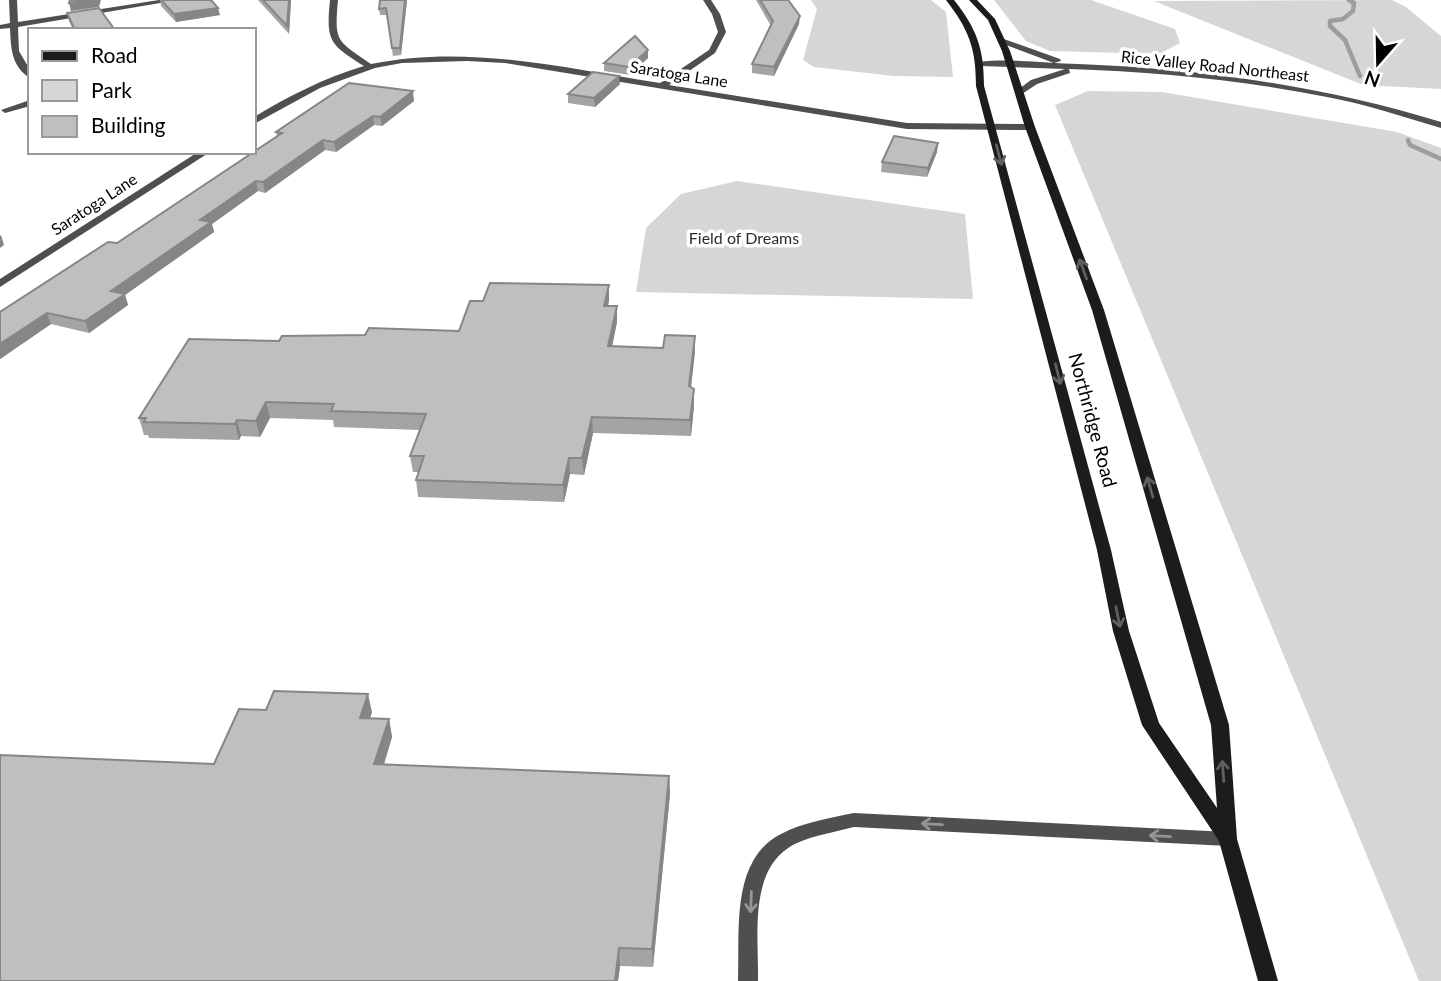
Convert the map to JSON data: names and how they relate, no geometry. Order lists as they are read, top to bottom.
{
  "streets": {
    "main road": ["Northridge Road"],
    "street": ["Rice Valley Road Northeast", "Saratoga Lane"]
  },
  "crossings": [
    ["Rice Valley Road Northeast", "Northridge Road"],
    ["Saratoga Lane", "Northridge Road"]
  ],
  "parks": ["Field of Dreams"],
  "legend": ["Road", "Park", "Building"],
  "north": "bottom"
}
